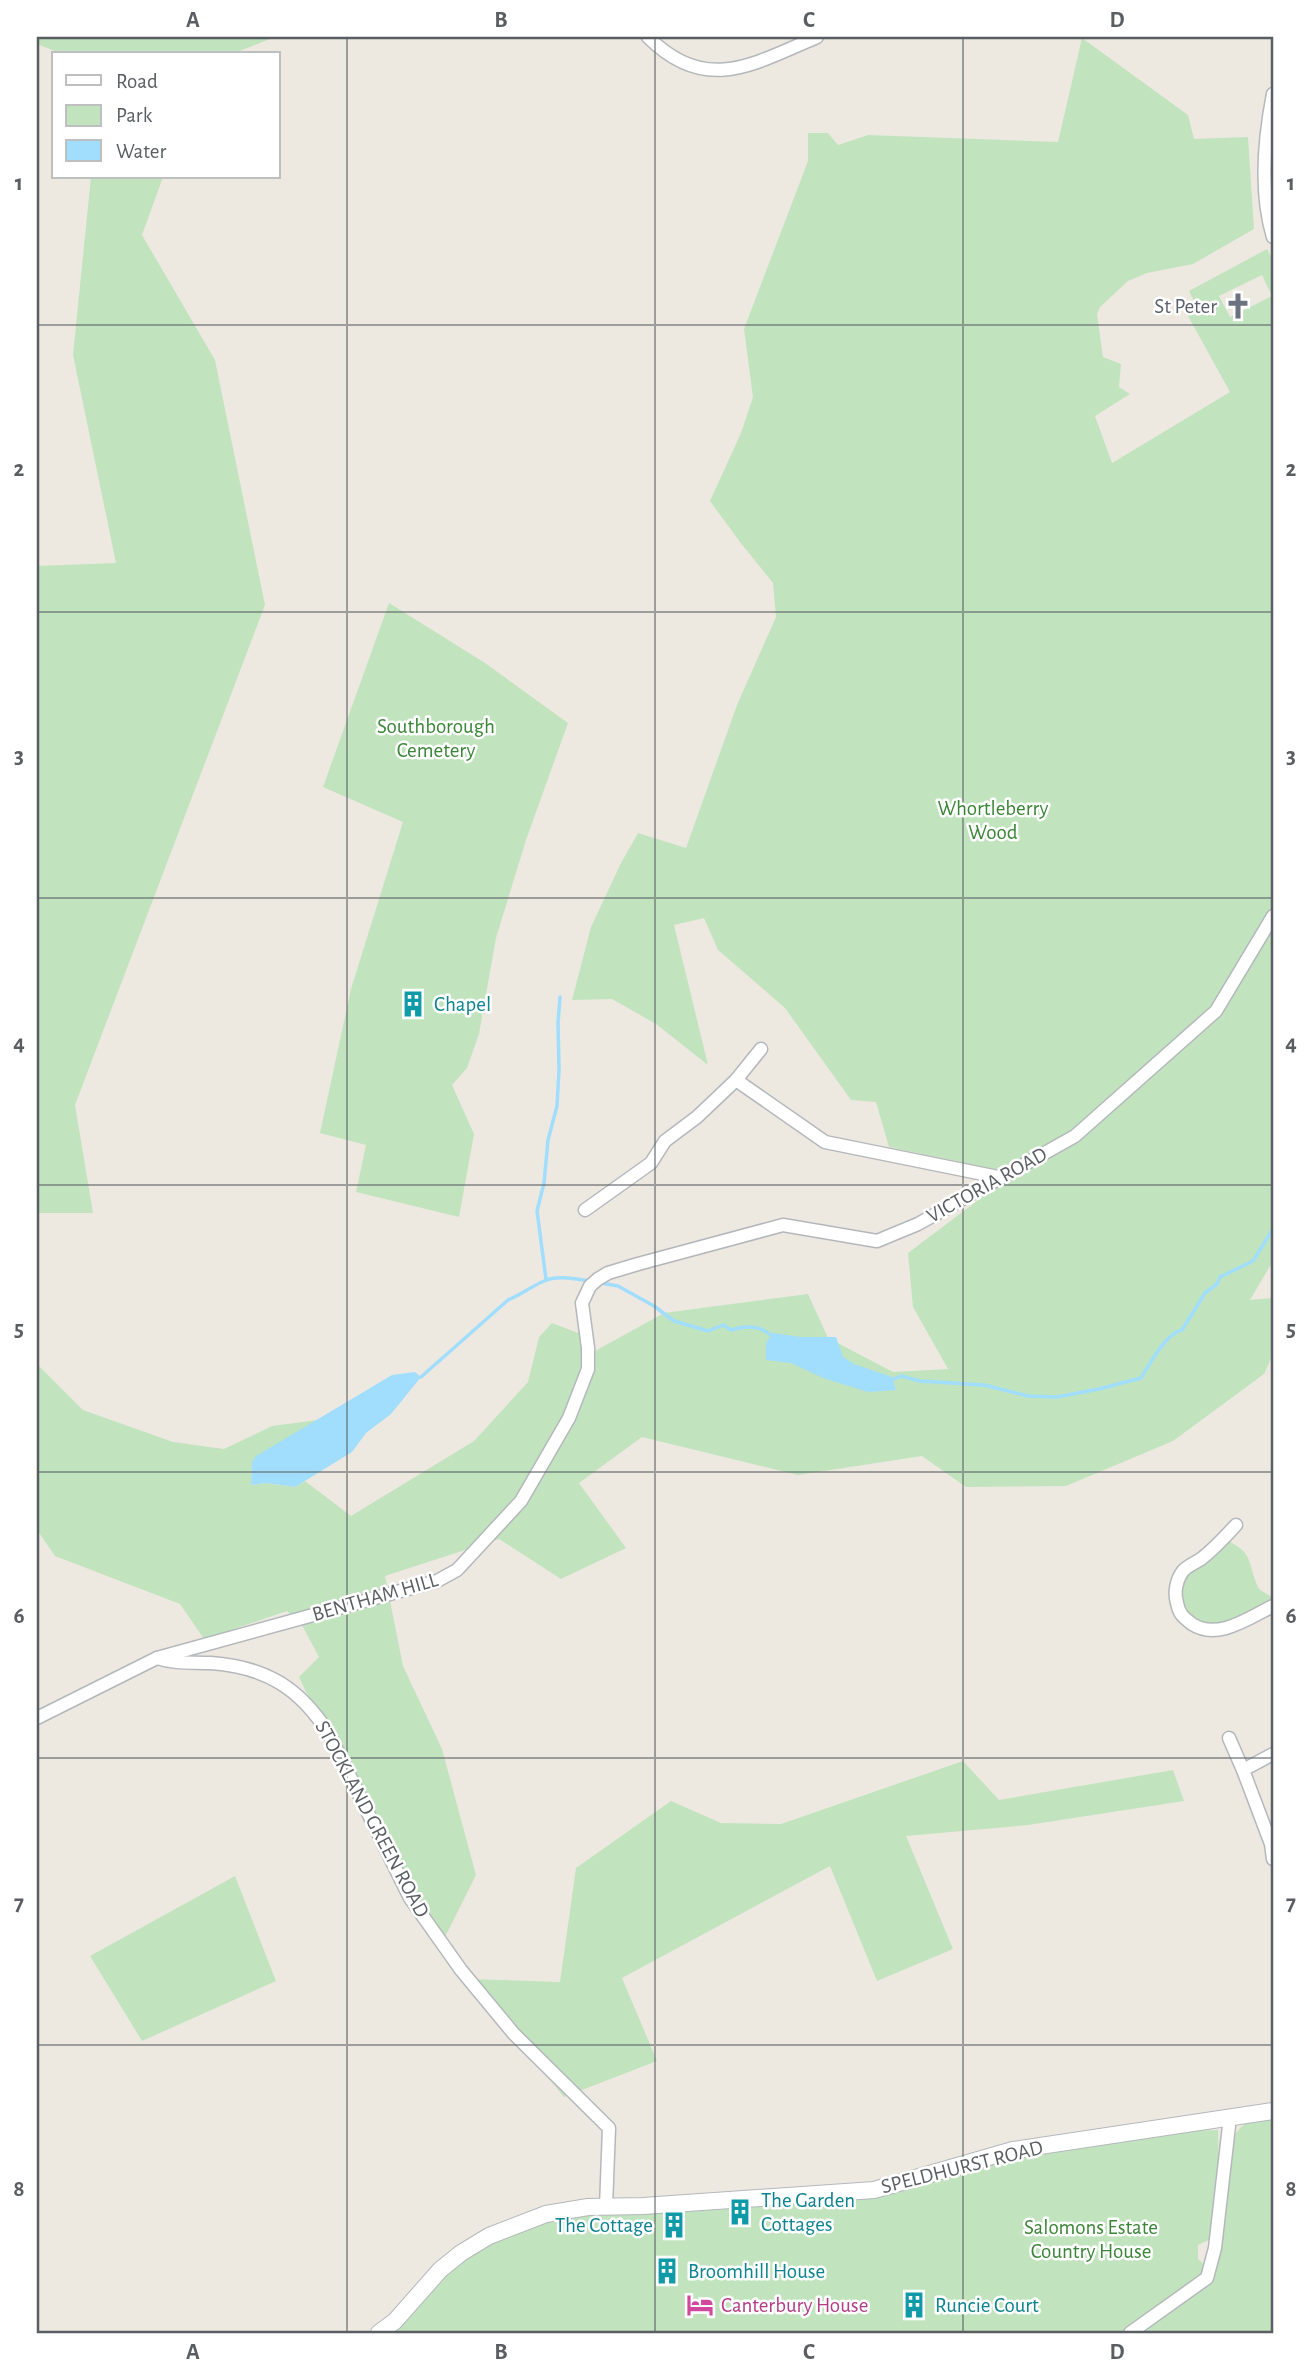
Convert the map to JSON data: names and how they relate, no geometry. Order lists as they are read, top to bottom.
{
  "streets": {
    "street": [
      "VICTORIA ROAD",
      "BENTHAM HILL",
      "STOCKLAND GREEN ROAD",
      "SPELDHURST ROAD"
    ]
  },
  "crossings": [
    ["VICTORIA ROAD", "BENTHAM HILL"],
    ["BENTHAM HILL", "STOCKLAND GREEN ROAD"],
    ["STOCKLAND GREEN ROAD", "SPELDHURST ROAD"]
  ],
  "parks": ["Southborough Cemetery", "Whortleberry Wood", "Salomons Estate Country House"],
  "places": {
    "church": ["St Peter"],
    "building": [
      "Chapel",
      "The Garden Cottages",
      "The Cottage",
      "Broomhill House",
      "Runcie Court"
    ],
    "hotel": ["Canterbury House"]
  },
  "legend": ["Road", "Park", "Water"],
  "grid": {
    "columns": [
      "A",
      "B",
      "C",
      "D"
    ],
    "rows": [
      "1",
      "2",
      "3",
      "4",
      "5",
      "6",
      "7",
      "8"
    ]
  }
}
